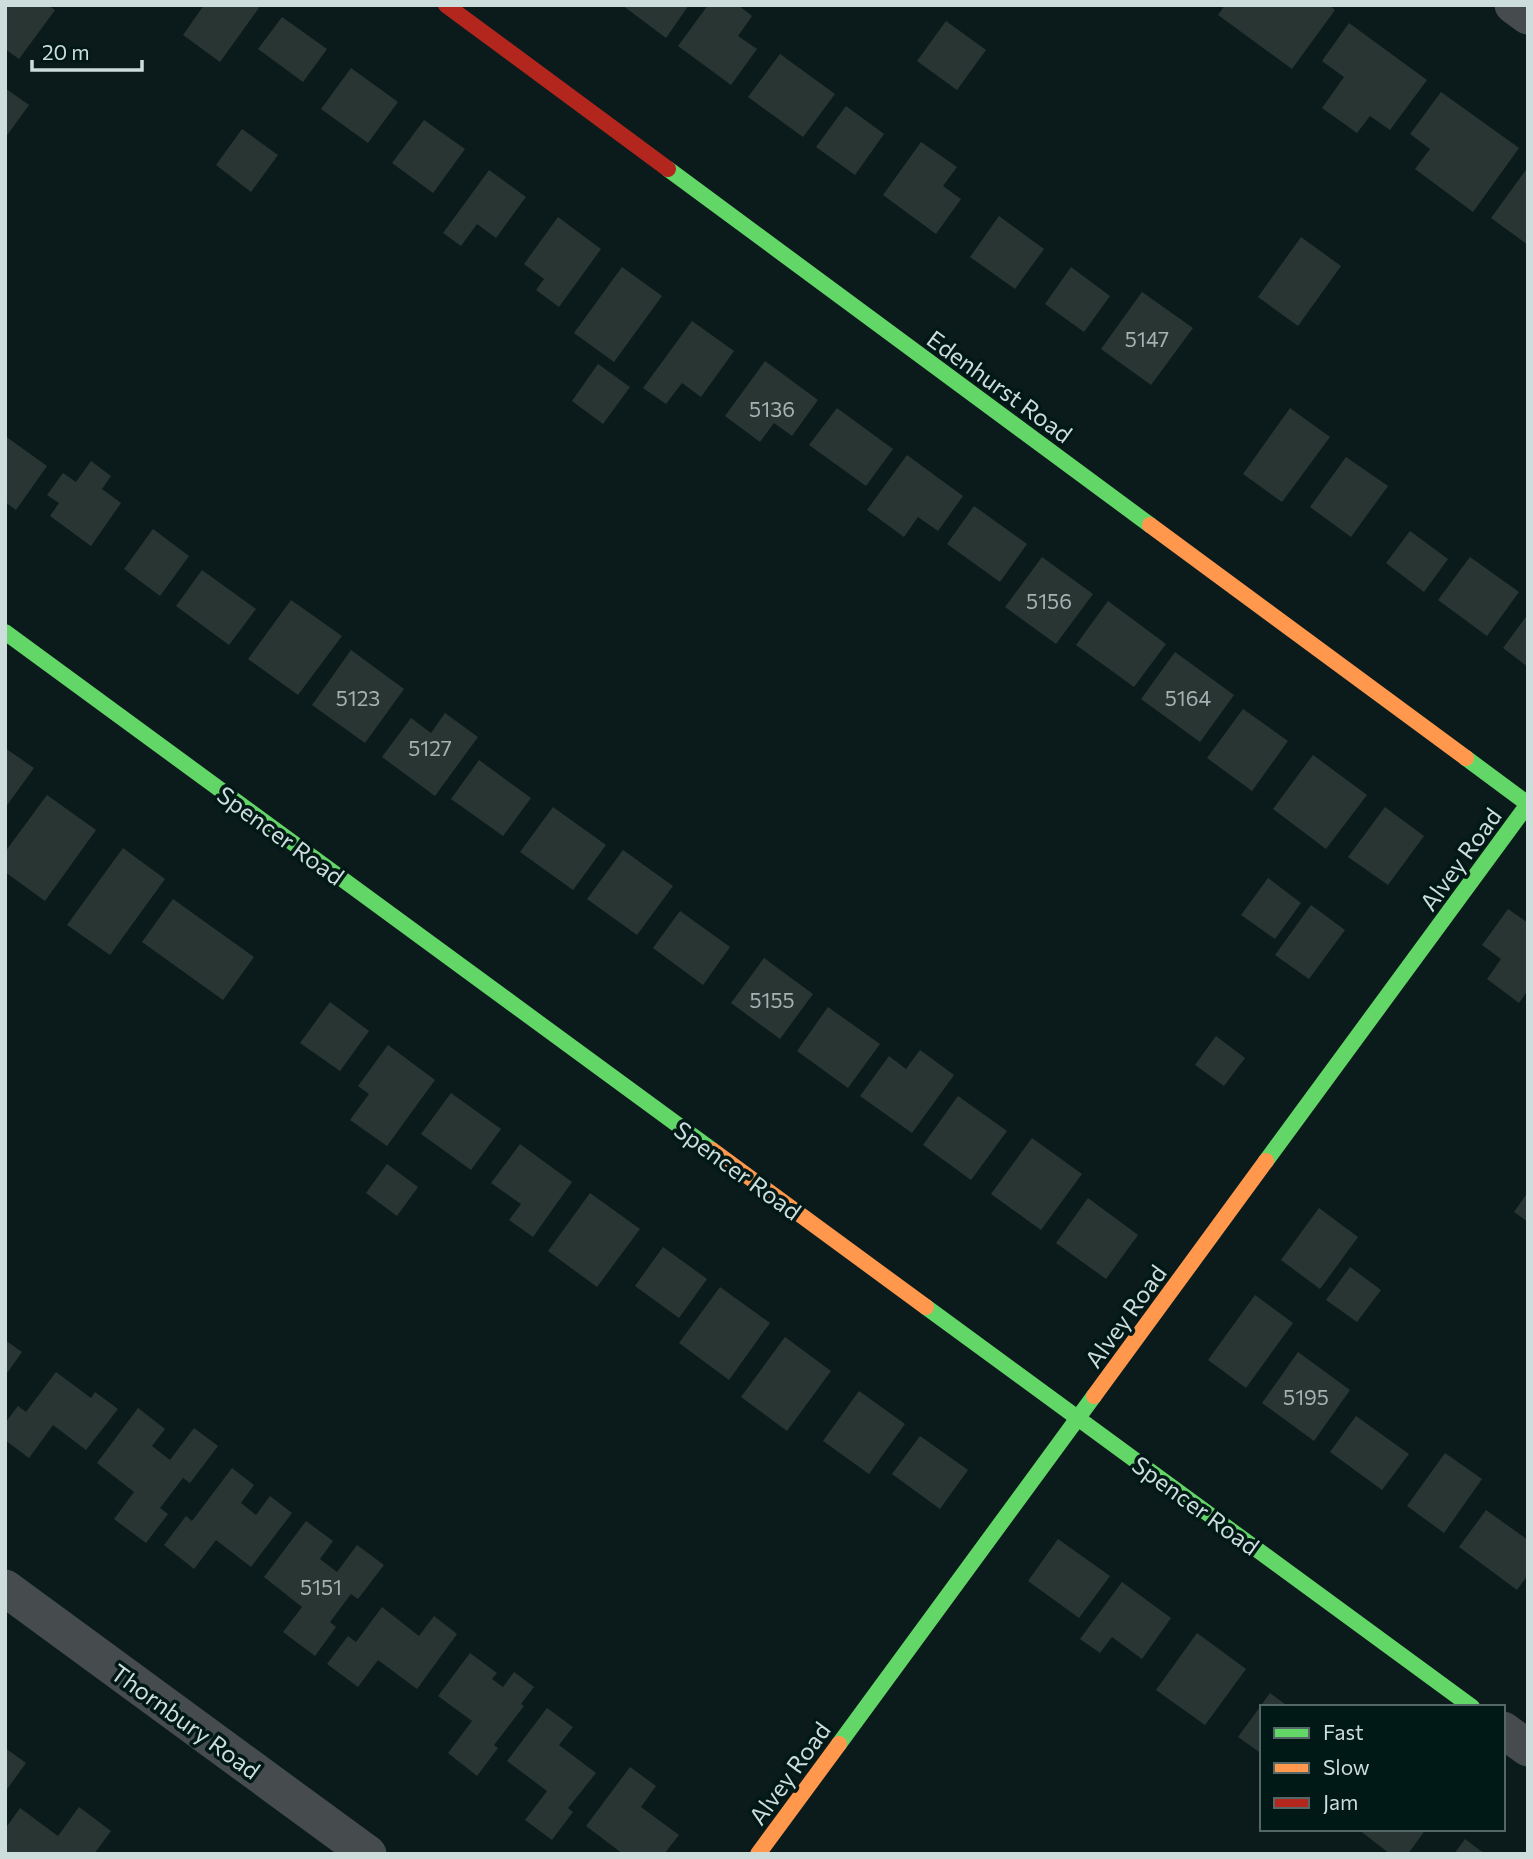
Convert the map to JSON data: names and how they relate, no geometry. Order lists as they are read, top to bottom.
{
  "streets": {
    "street": [
      "Edenhurst Road",
      "Spencer Road",
      "Alvey Road",
      "Thornbury Road"
    ]
  },
  "crossings": [
    ["Edenhurst Road", "Alvey Road"],
    ["Spencer Road", "Alvey Road"]
  ],
  "house_numbers": [
    "5147",
    "5136",
    "5156",
    "5123",
    "5164",
    "5127",
    "5155",
    "5195",
    "5151"
  ],
  "legend": ["Fast", "Slow", "Jam"],
  "scale_bar": "20 m"
}
